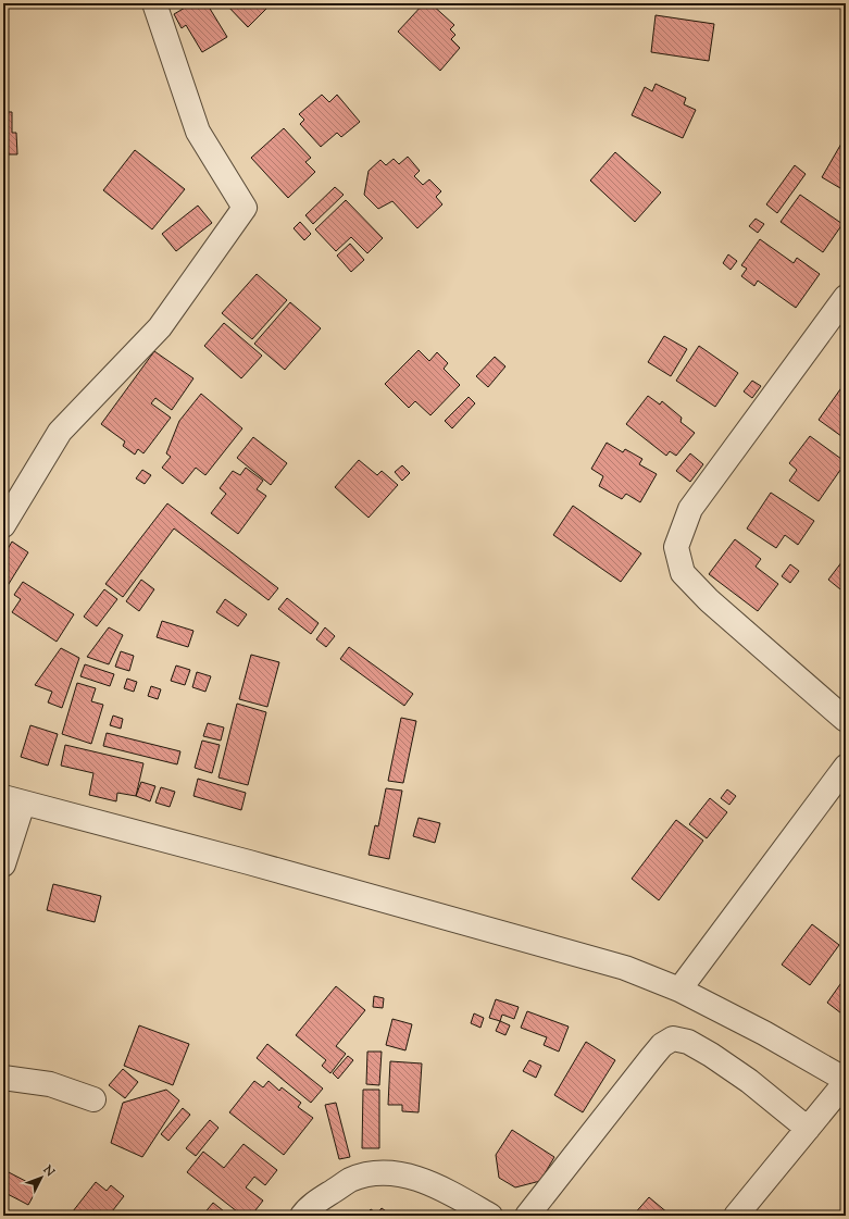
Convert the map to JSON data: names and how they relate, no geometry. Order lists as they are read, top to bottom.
{
  "north": "top right"
}
